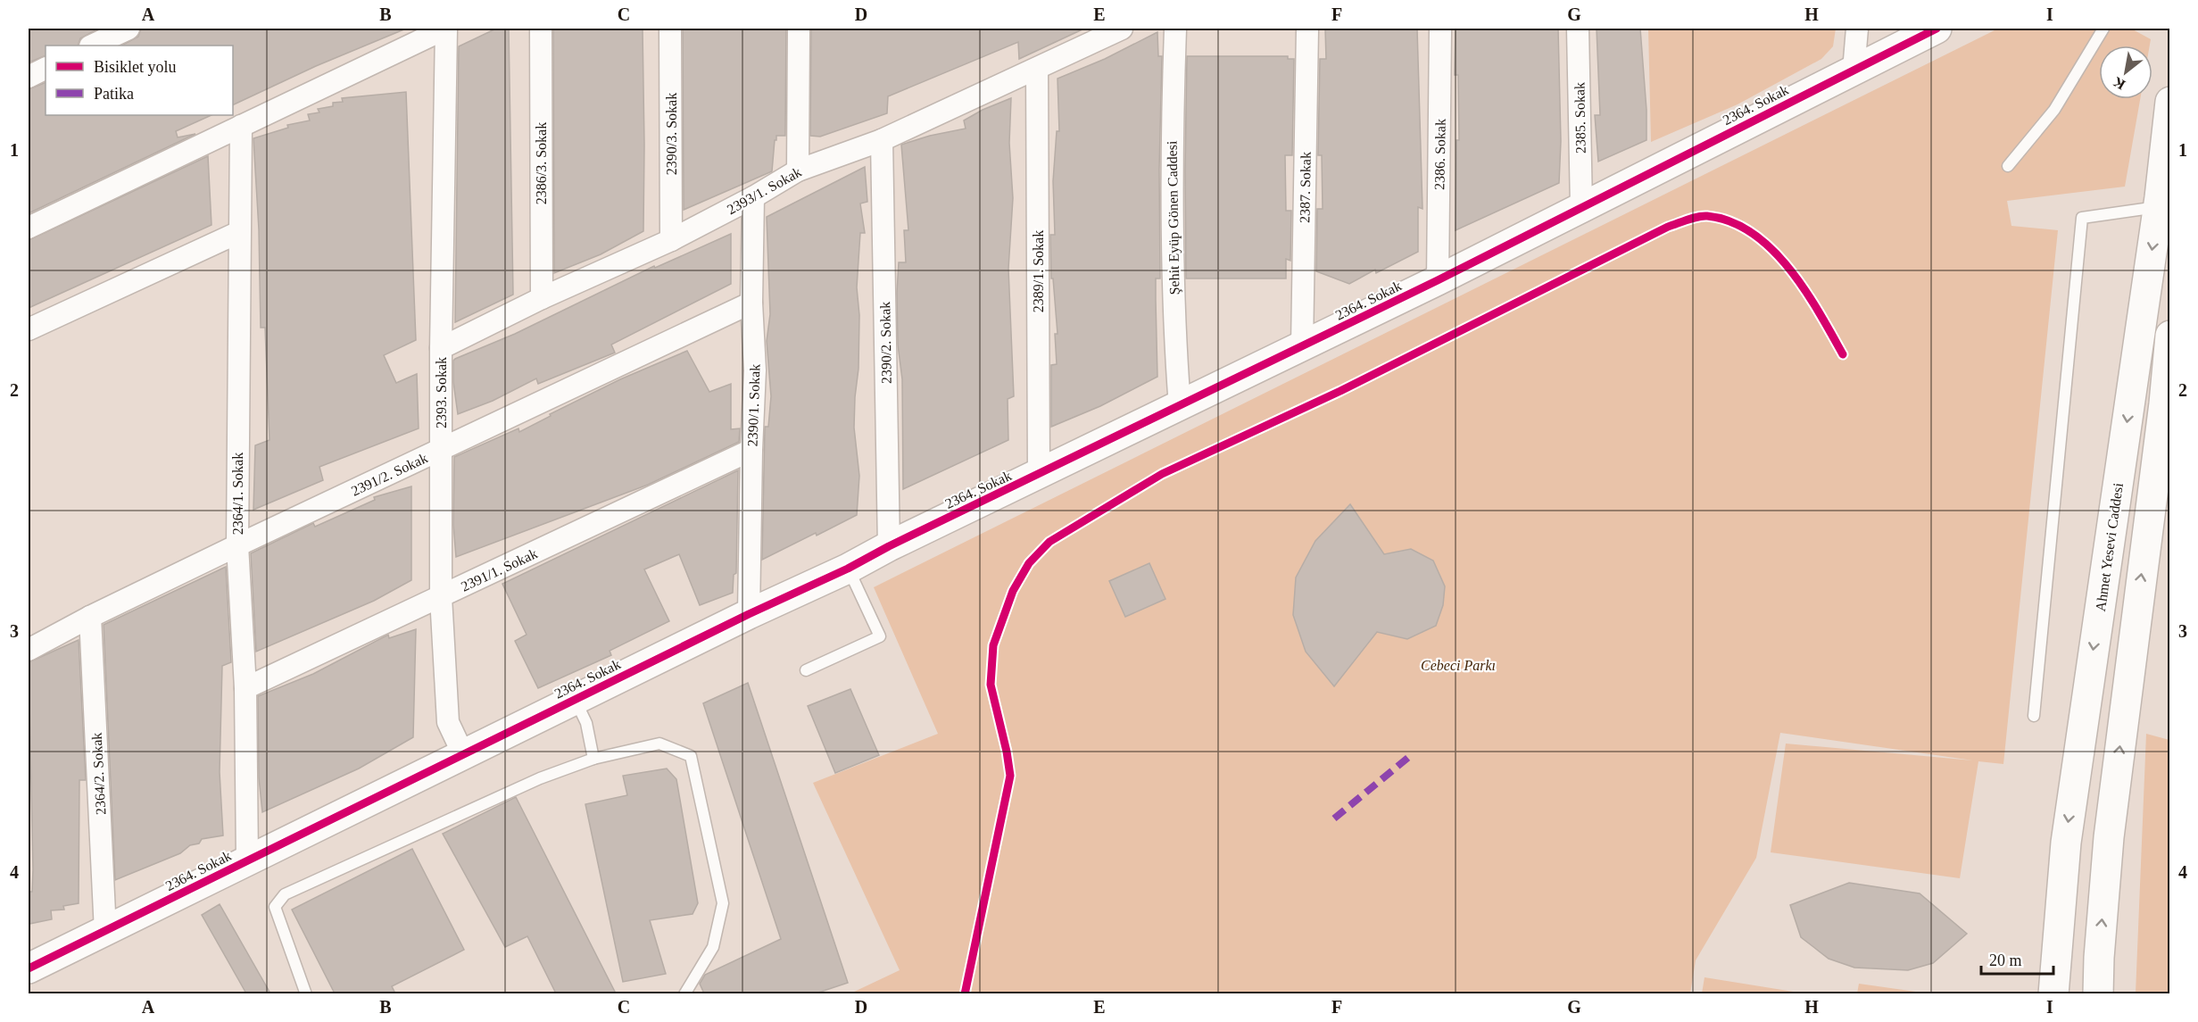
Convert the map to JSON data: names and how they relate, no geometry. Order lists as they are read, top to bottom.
{
  "streets": {
    "street": [
      "2364. Sokak",
      "2385. Sokak",
      "2390/3. Sokak",
      "2386. Sokak",
      "2386/3. Sokak",
      "2387. Sokak",
      "2393/1. Sokak",
      "Şehit Eyüp Gönen Caddesi",
      "2389/1. Sokak",
      "2390/2. Sokak",
      "2393. Sokak",
      "2390/1. Sokak",
      "2391/2. Sokak",
      "2364/1. Sokak",
      "Ahmet Yesevi Caddesi",
      "2391/1. Sokak",
      "2364/2. Sokak"
    ]
  },
  "crossings": [
    ["2364. Sokak", "2385. Sokak"],
    ["2364. Sokak", "2386. Sokak"],
    ["2364. Sokak", "2387. Sokak"],
    ["2364. Sokak", "Şehit Eyüp Gönen Caddesi"],
    ["2364. Sokak", "2389/1. Sokak"],
    ["2364. Sokak", "2390/2. Sokak"],
    ["2364. Sokak", "2393. Sokak"],
    ["2364. Sokak", "2390/1. Sokak"],
    ["2364. Sokak", "2364/1. Sokak"],
    ["2364. Sokak", "2364/2. Sokak"],
    ["2390/3. Sokak", "2393/1. Sokak"],
    ["2386/3. Sokak", "2393/1. Sokak"],
    ["2393/1. Sokak", "2389/1. Sokak"],
    ["2393/1. Sokak", "2390/2. Sokak"],
    ["2393/1. Sokak", "2393. Sokak"],
    ["2393/1. Sokak", "2390/1. Sokak"],
    ["2393. Sokak", "2391/2. Sokak"],
    ["2393. Sokak", "2391/1. Sokak"],
    ["2390/1. Sokak", "2391/2. Sokak"],
    ["2390/1. Sokak", "2391/1. Sokak"],
    ["2391/2. Sokak", "2364/1. Sokak"],
    ["2391/2. Sokak", "2364/2. Sokak"],
    ["2364/1. Sokak", "2391/1. Sokak"]
  ],
  "parks": ["Cebeci Parkı"],
  "legend": ["Bisiklet yolu", "Patika"],
  "scale_bar": "20 m",
  "north": "bottom left",
  "grid": {
    "columns": [
      "A",
      "B",
      "C",
      "D",
      "E",
      "F",
      "G",
      "H",
      "I"
    ],
    "rows": [
      "1",
      "2",
      "3",
      "4"
    ]
  }
}
